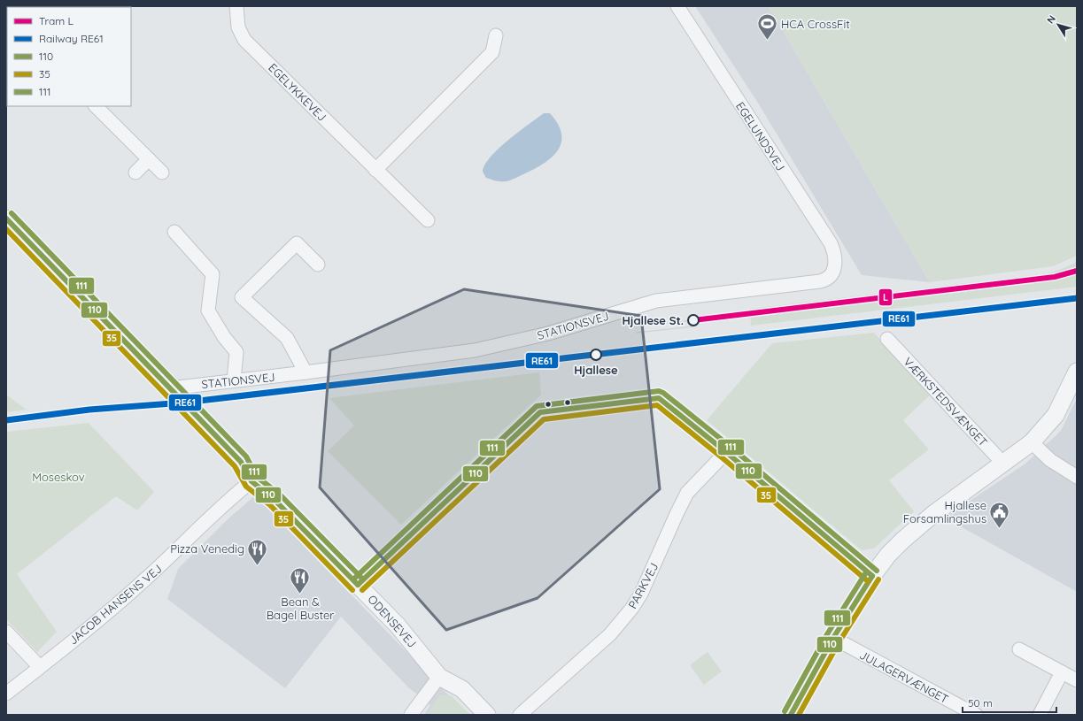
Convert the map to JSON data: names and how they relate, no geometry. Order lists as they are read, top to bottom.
{
  "streets": {
    "street": [
      "EGELYKKEVEJ",
      "EGELUNDSVEJ",
      "STATIONSVEJ",
      "VÆRKSTEDSVÆNGET",
      "PARKVEJ",
      "JACOB HANSENS VEJ",
      "ODENSEVEJ",
      "JULAGERVÆNGET"
    ]
  },
  "crossings": [
    ["EGELUNDSVEJ", "STATIONSVEJ"],
    ["STATIONSVEJ", "ODENSEVEJ"],
    ["JACOB HANSENS VEJ", "ODENSEVEJ"]
  ],
  "parks": ["Moseskov"],
  "places": {
    "sports": ["HCA CrossFit"],
    "other": ["Hjallese St.", "Hjallese"],
    "public building": ["Hjallese Forsamlingshus"],
    "restaurant": ["Pizza Venedig", "Bean & Bagel Buster"]
  },
  "lines": [
    "transit line 111",
    "transit line 110",
    "transit line 35",
    "tram line L",
    "rail line RE61"
  ],
  "legend": [
    "Tram L",
    "Railway RE61",
    "110",
    "35",
    "111"
  ],
  "scale_bar": "50 m",
  "north": "top left"
}
